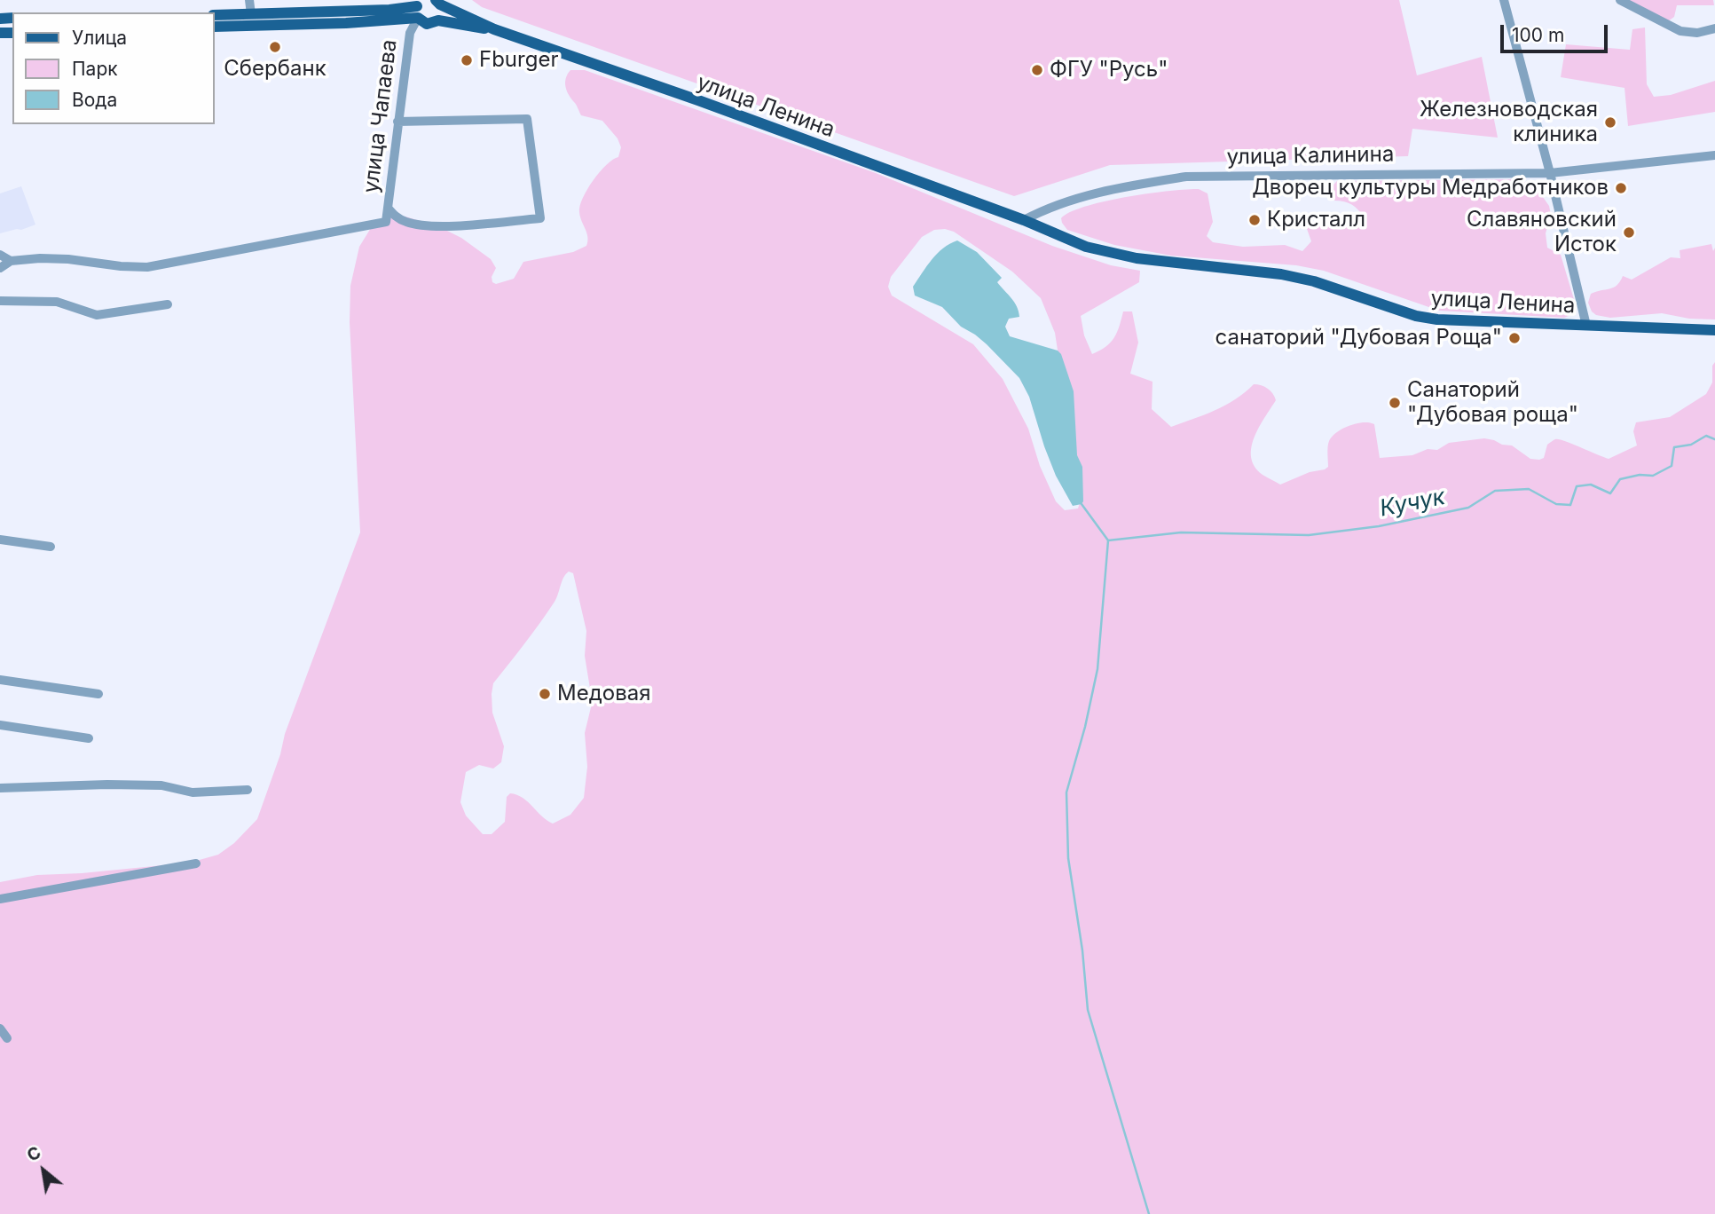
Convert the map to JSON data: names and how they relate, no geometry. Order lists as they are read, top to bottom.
{
  "streets": {
    "main road": ["улица Ленина"],
    "street": ["улица Чапаева", "улица Калинина"]
  },
  "crossings": [
    ["улица Ленина", "улица Чапаева"],
    ["улица Ленина", "улица Калинина"]
  ],
  "water": ["Кучук"],
  "places": [
    "Сбербанк",
    "Fburger",
    "ФГУ \"Русь\"",
    "Железноводская клиника",
    "Дворец культуры Медработников",
    "Кристалл",
    "Славяновский Исток",
    "санаторий \"Дубовая Роща\"",
    "Санаторий \"Дубовая роща\"",
    "Медовая"
  ],
  "legend": ["Улица", "Парк", "Вода"],
  "scale_bar": "100 m",
  "north": "top left"
}
